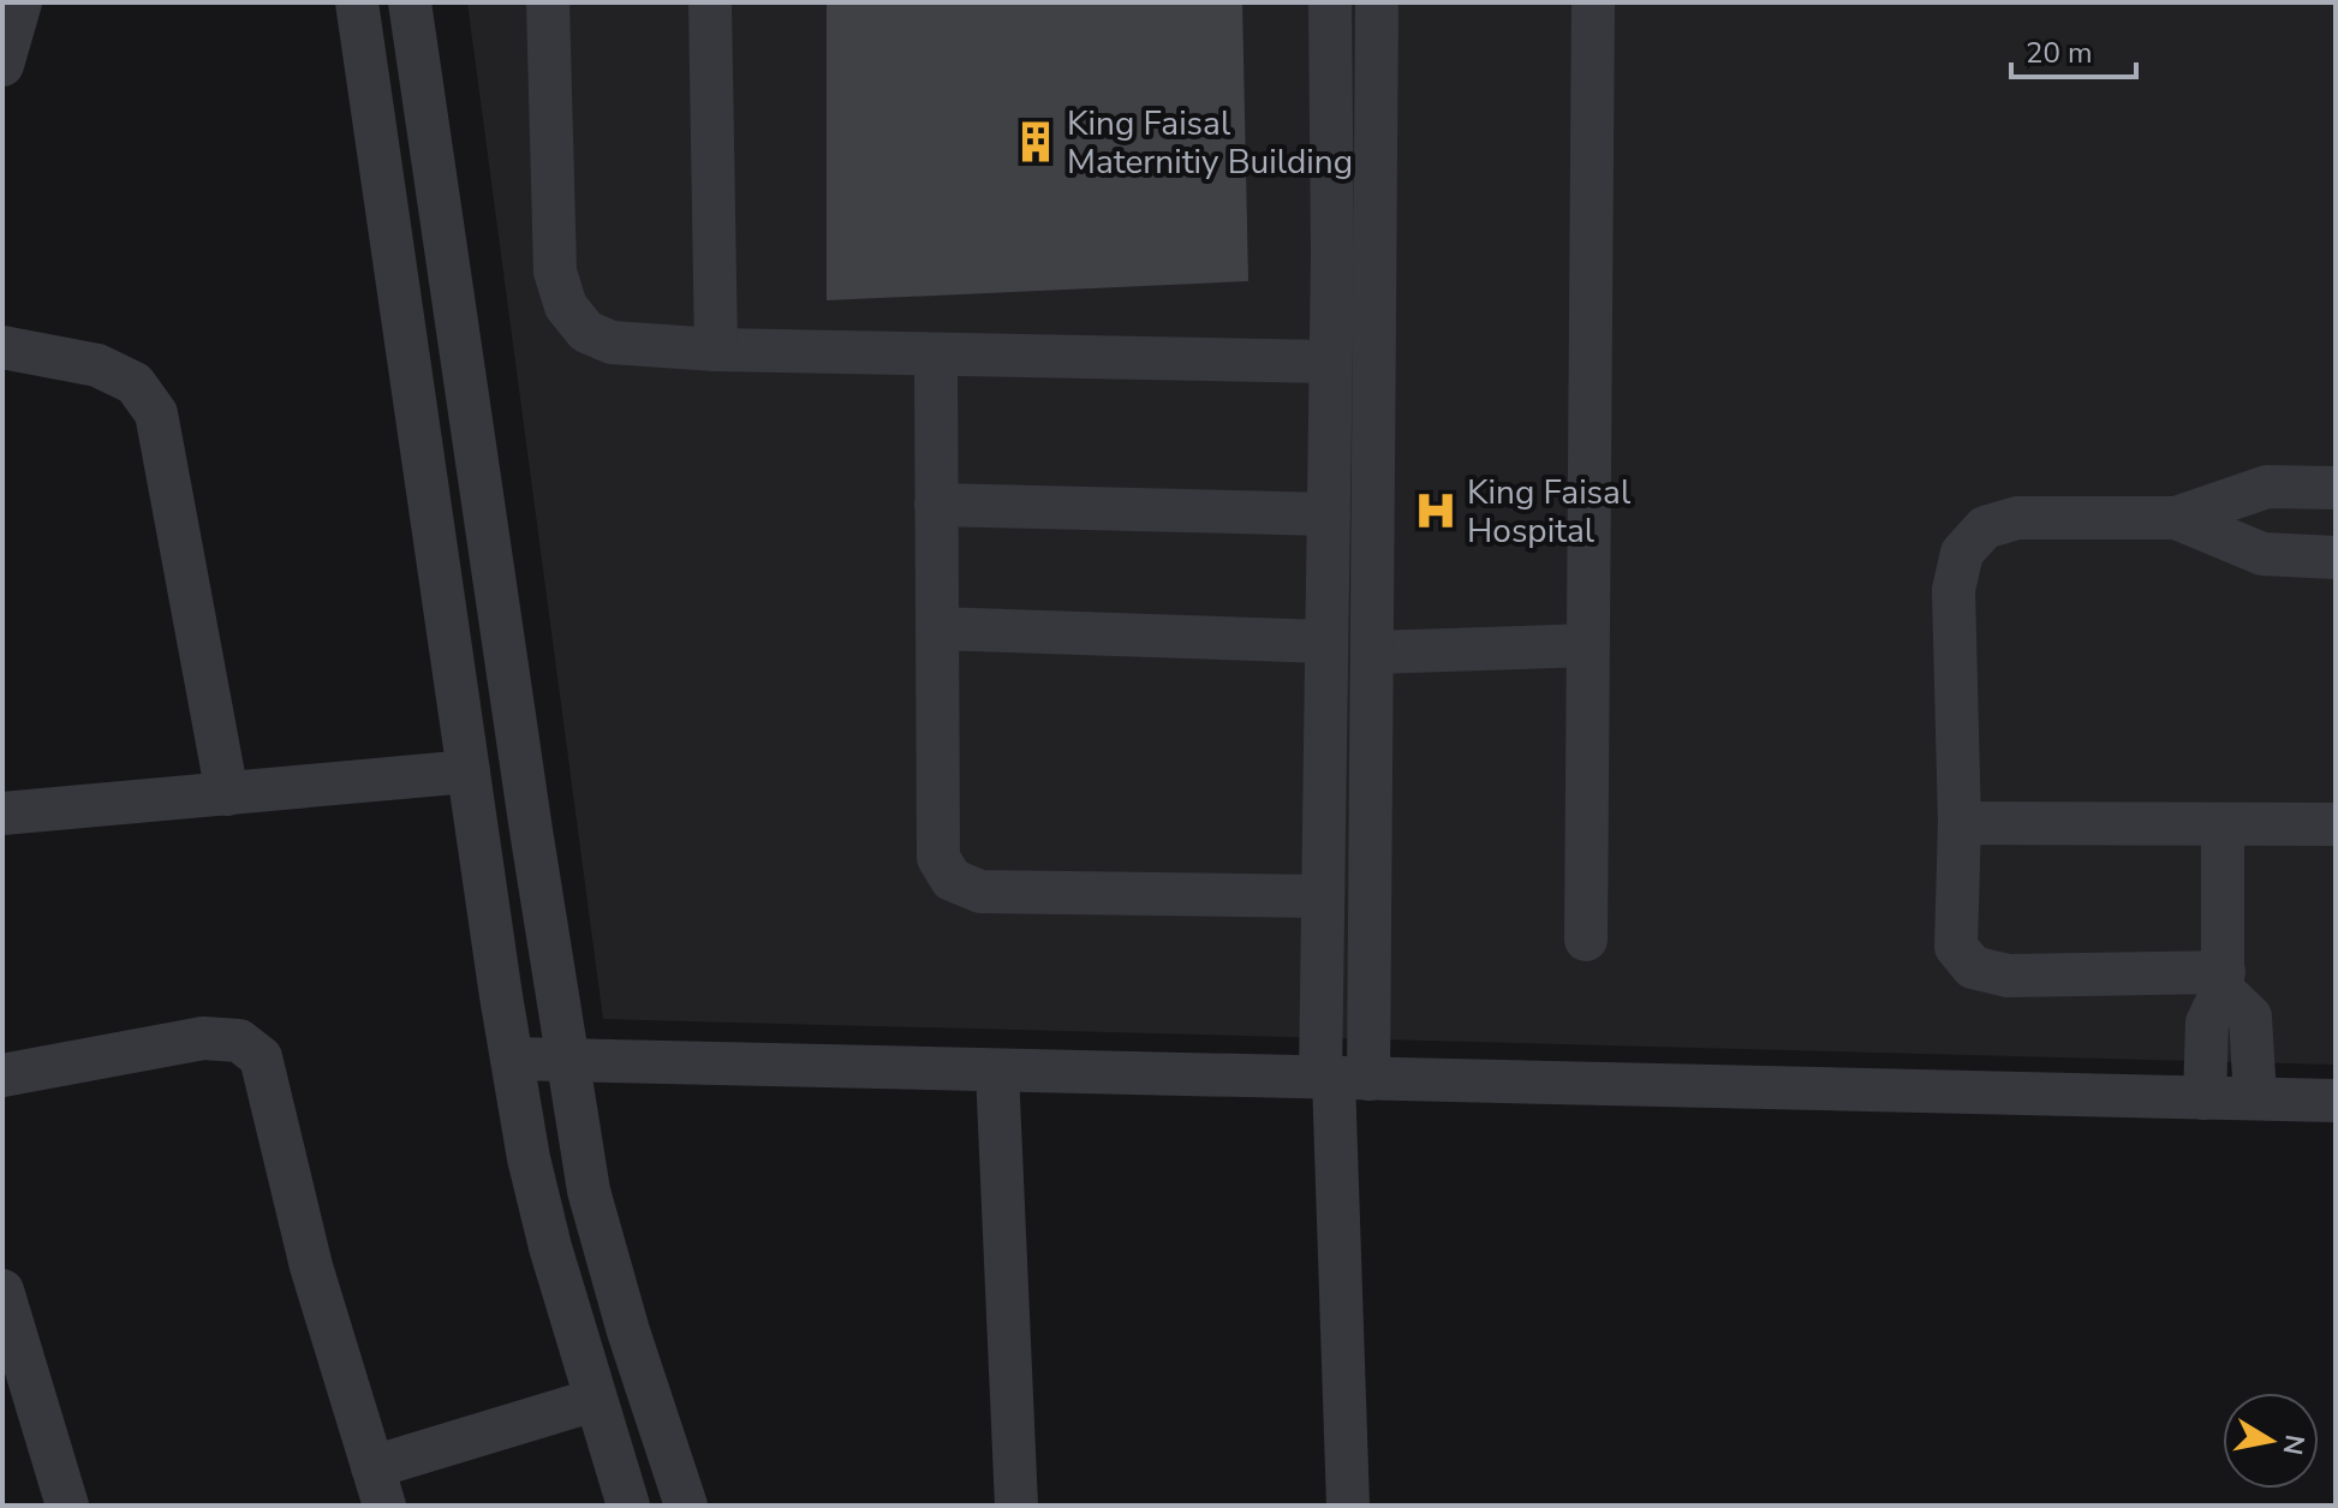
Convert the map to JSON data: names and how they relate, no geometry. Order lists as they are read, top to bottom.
{
  "places": {
    "building": ["King Faisal Maternitiy Building"],
    "hospital": ["King Faisal Hospital"]
  },
  "scale_bar": "20 m",
  "north": "right"
}
